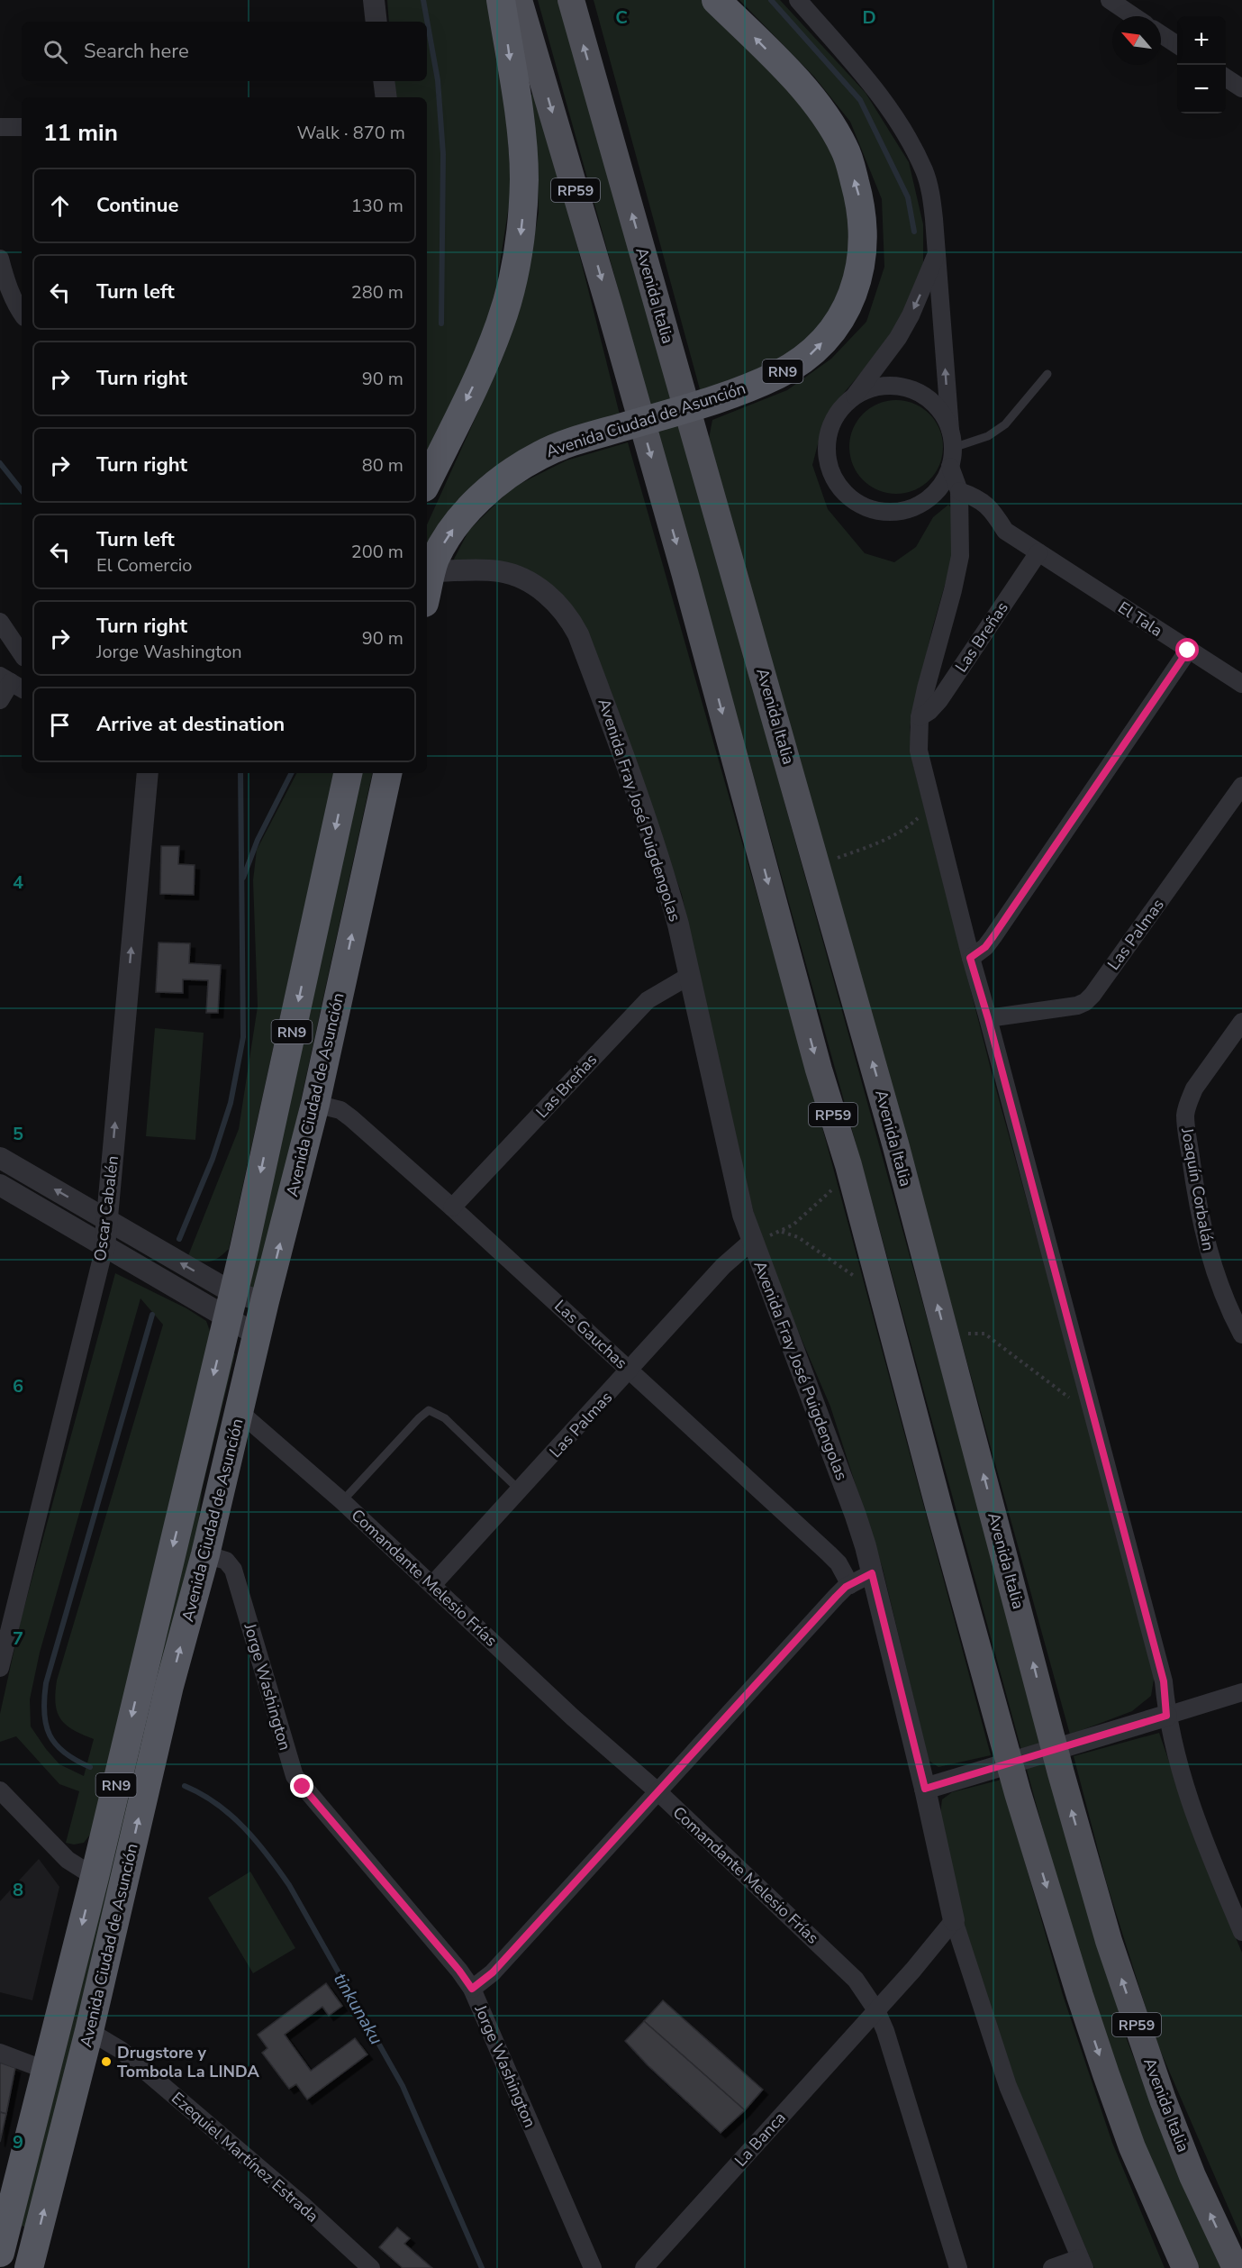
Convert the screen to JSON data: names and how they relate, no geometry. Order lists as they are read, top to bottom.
{
  "streets": {
    "highway": ["RN9", "Avenida Ciudad de Asunción"],
    "main road": ["RP59", "Avenida Italia"],
    "street": [
      "El Tala",
      "Las Breñas",
      "Avenida Fray José Puigdengolas",
      "Las Palmas",
      "Joaquín Corbalán",
      "Oscar Cabalén",
      "Las Gauchas",
      "Comandante Melesio Frías",
      "Jorge Washington",
      "La Banca",
      "Ezequiel Martínez Estrada"
    ]
  },
  "crossings": [
    ["Avenida Ciudad de Asunción", "Avenida Fray José Puigdengolas"],
    ["Avenida Ciudad de Asunción", "Las Gauchas"],
    ["Avenida Ciudad de Asunción", "Comandante Melesio Frías"],
    ["Avenida Ciudad de Asunción", "Jorge Washington"],
    ["Avenida Ciudad de Asunción", "Ezequiel Martínez Estrada"],
    ["El Tala", "Las Breñas"],
    ["Las Breñas", "Avenida Fray José Puigdengolas"],
    ["Las Breñas", "Las Gauchas"],
    ["Avenida Fray José Puigdengolas", "Las Palmas"],
    ["Avenida Fray José Puigdengolas", "La Banca"],
    ["Las Palmas", "Las Gauchas"],
    ["Las Palmas", "Comandante Melesio Frías"],
    ["Comandante Melesio Frías", "La Banca"]
  ],
  "one_way": ["Oscar Cabalén"],
  "water": ["tinkunaku"],
  "places": ["Drugstore y Tombola La LINDA"],
  "north": "top left",
  "page": {
    "map_buttons": ["+", "−"],
    "search": "Search here",
    "heading": ["11 min", "Walk · 870 m"],
    "list": [
      ["Continue", "130 m"],
      ["Turn left", "280 m"],
      ["Turn right", "90 m"],
      ["Turn right", "80 m"],
      ["Turn left", "El Comercio", "200 m"],
      ["Turn right", "Jorge Washington", "90 m"],
      "Arrive at destination"
    ]
  },
  "grid": {
    "columns": ["C", "D"],
    "rows": [
      "4",
      "5",
      "6",
      "7",
      "8",
      "9"
    ]
  }
}
